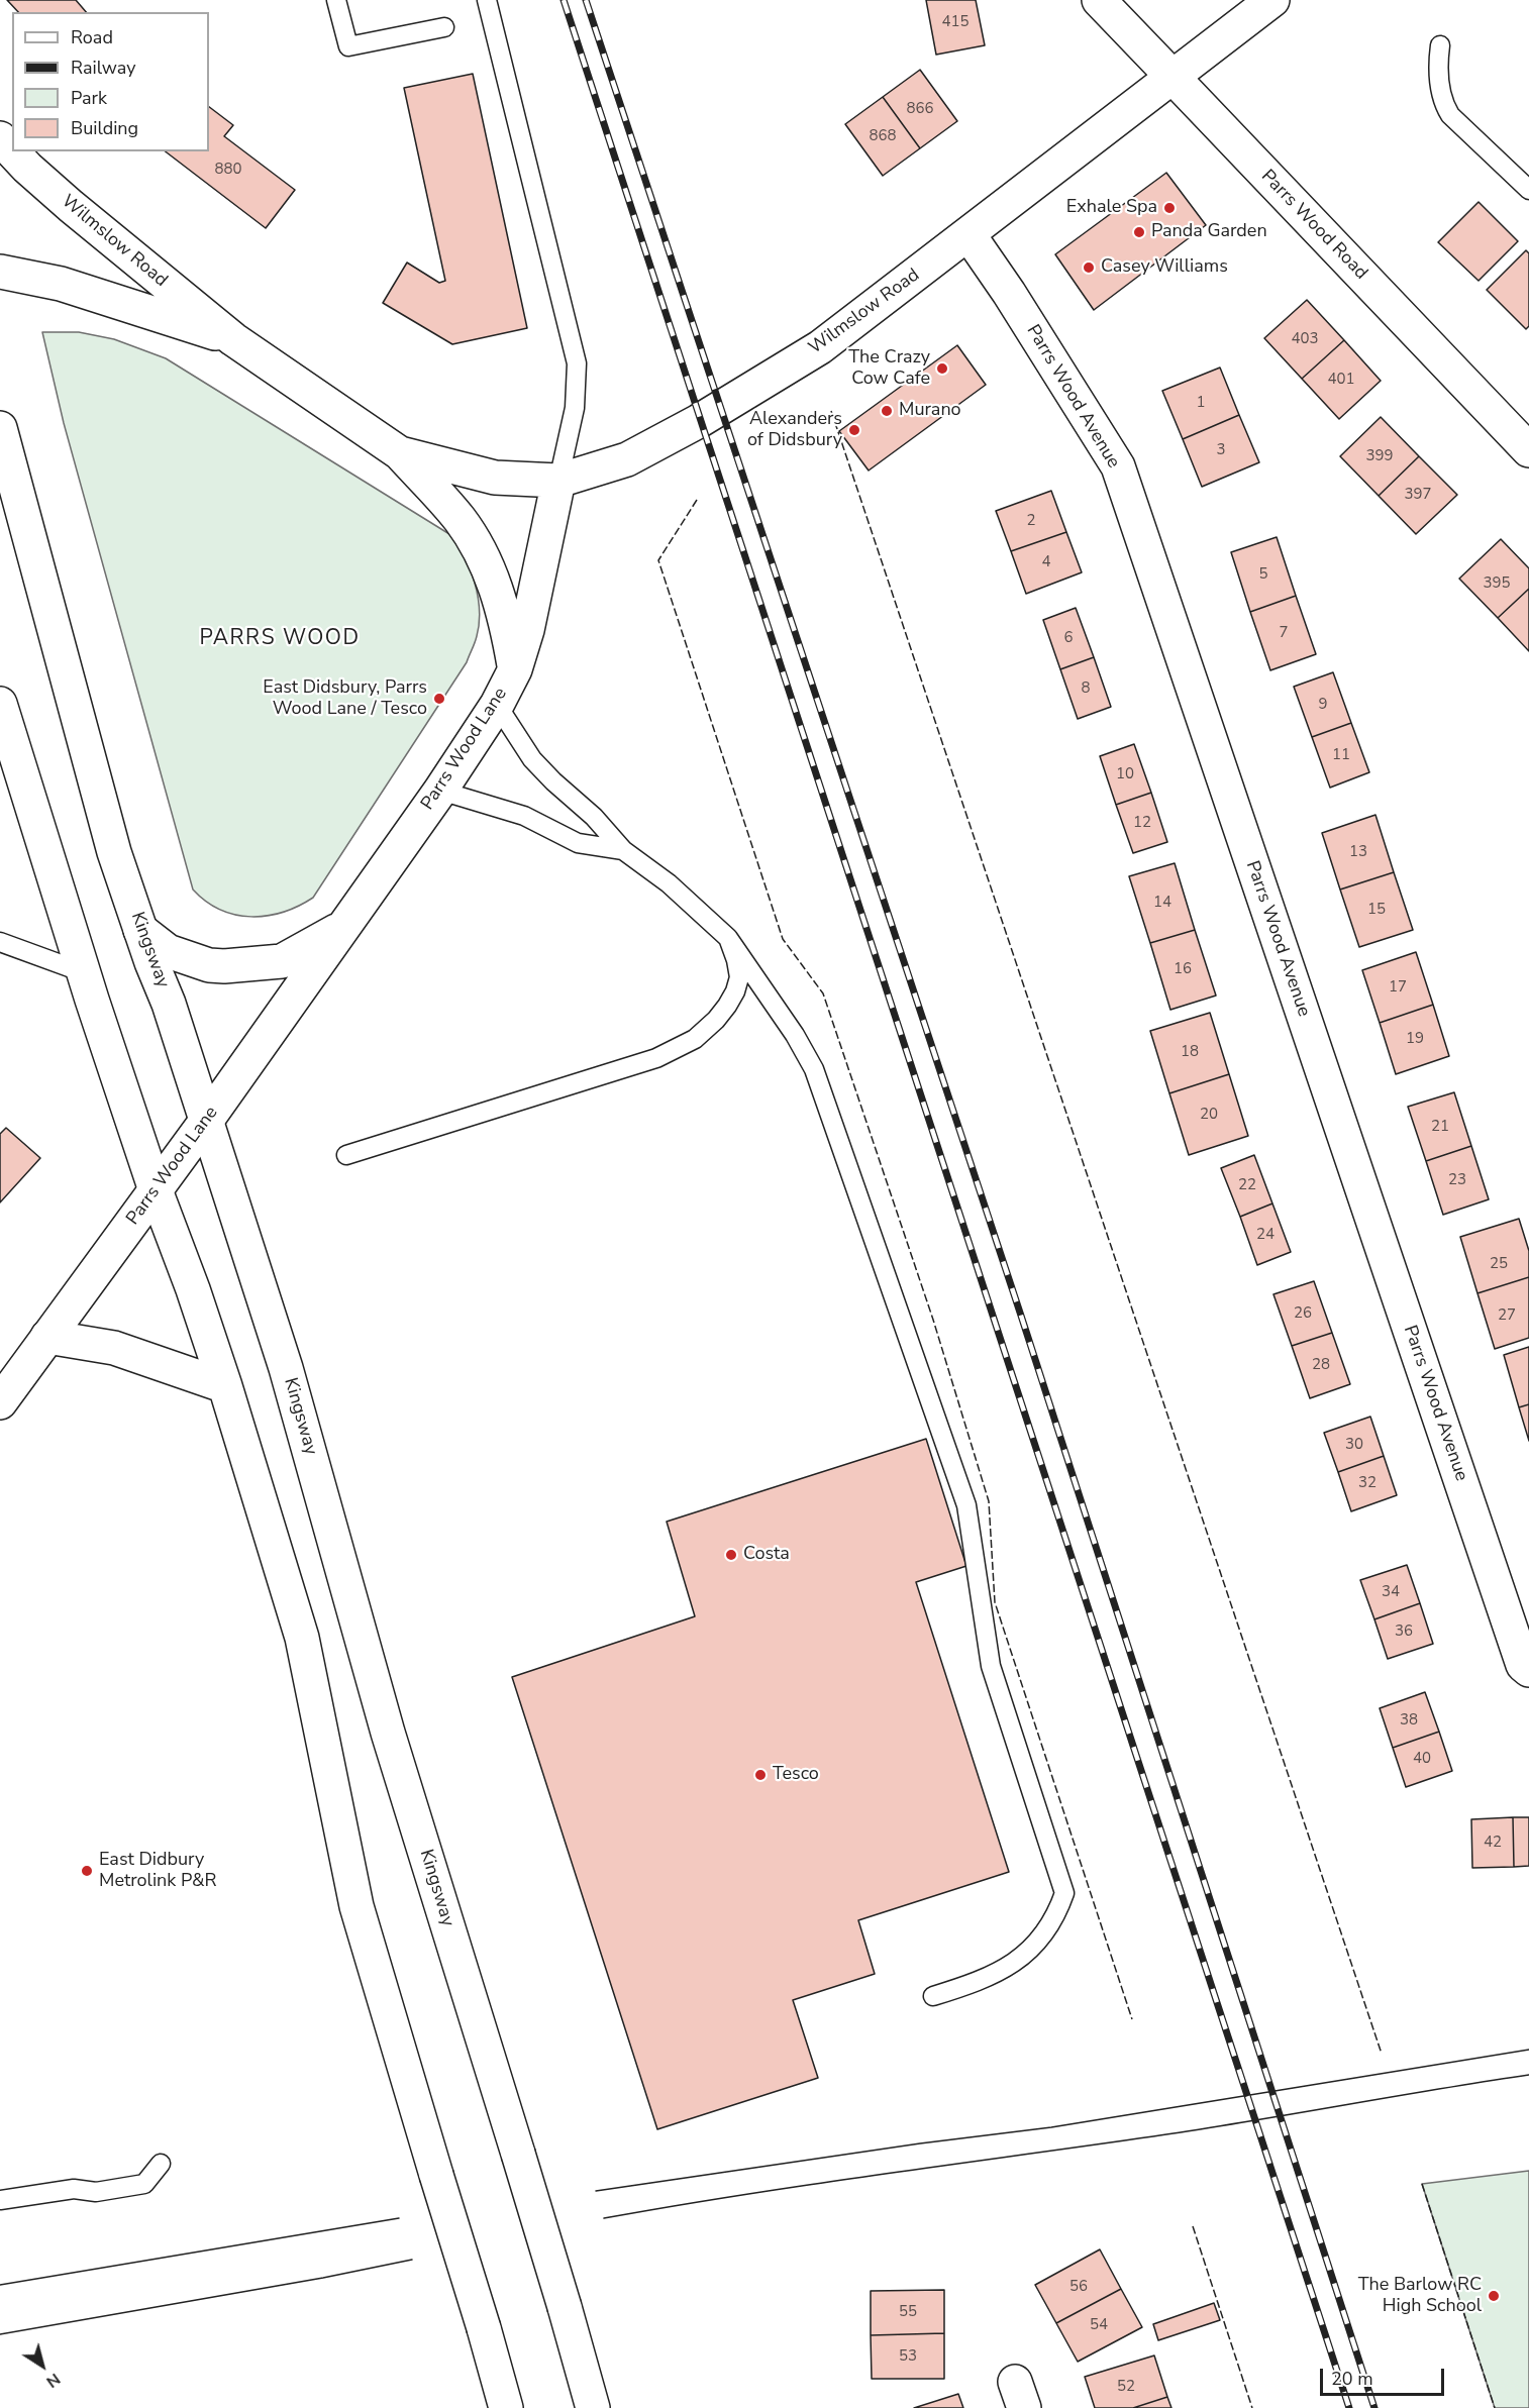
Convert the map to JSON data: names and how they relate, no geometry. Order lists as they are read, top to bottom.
{
  "streets": {
    "main road": [
      "Parrs Wood Road",
      "Wilmslow Road",
      "Parrs Wood Avenue",
      "Parrs Wood Lane",
      "Kingsway"
    ]
  },
  "crossings": [
    ["Parrs Wood Road", "Wilmslow Road"],
    ["Wilmslow Road", "Parrs Wood Avenue"],
    ["Wilmslow Road", "Parrs Wood Lane"],
    ["Parrs Wood Lane", "Kingsway"]
  ],
  "districts": ["PARRS WOOD"],
  "places": [
    "Exhale Spa",
    "Panda Garden",
    "Casey Williams",
    "The Crazy Cow Cafe",
    "Murano",
    "Alexanders of Didsbury",
    "East Didsbury, Parrs Wood Lane / Tesco",
    "Costa",
    "Tesco",
    "East Didbury Metrolink P&R",
    "The Barlow RC High School"
  ],
  "house_numbers": [
    "415",
    "866",
    "868",
    "880",
    "403",
    "401",
    "1",
    "3",
    "399",
    "397",
    "2",
    "4",
    "5",
    "395",
    "7",
    "6",
    "8",
    "9",
    "11",
    "10",
    "12",
    "13",
    "14",
    "15",
    "16",
    "17",
    "19",
    "18",
    "20",
    "21",
    "23",
    "22",
    "24",
    "25",
    "26",
    "27",
    "28",
    "30",
    "32",
    "34",
    "36",
    "38",
    "40",
    "42",
    "56",
    "55",
    "54",
    "53",
    "52"
  ],
  "legend": [
    "Road",
    "Railway",
    "Park",
    "Building"
  ],
  "scale_bar": "20 m",
  "north": "bottom right"
}
